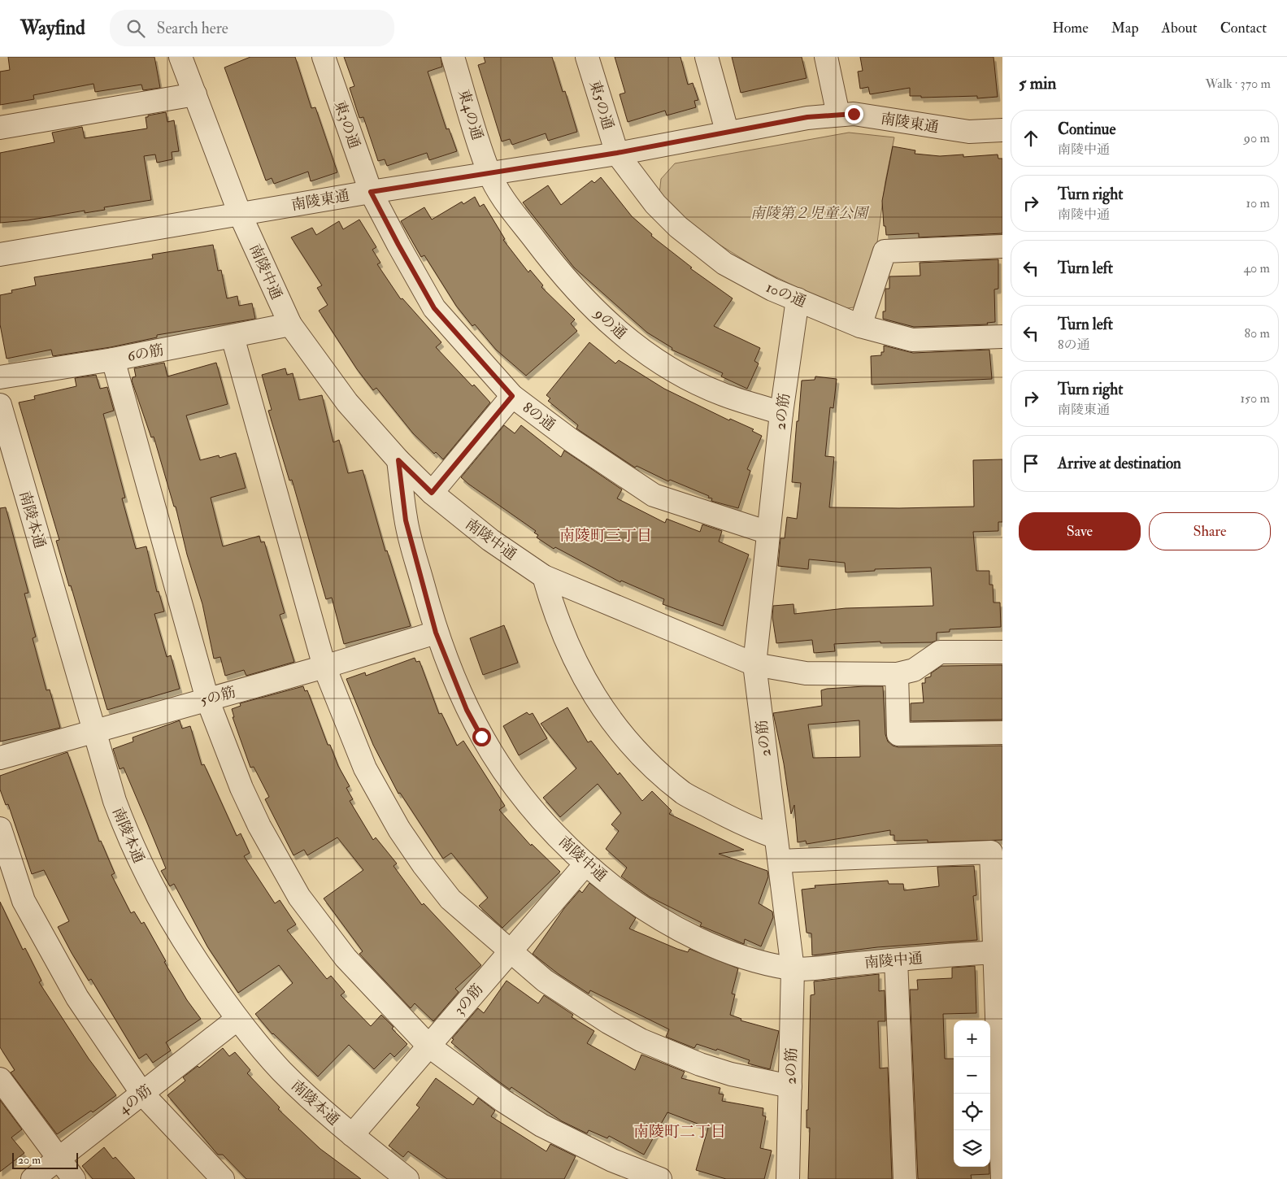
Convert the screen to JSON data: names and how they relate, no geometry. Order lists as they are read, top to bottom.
{
  "streets": {
    "street": [
      "東5の通",
      "東4の通",
      "南陵東通",
      "東3の通",
      "南陵中通",
      "10の通",
      "9の通",
      "6の筋",
      "2の筋",
      "8の通",
      "南陵本通",
      "5の筋",
      "3の筋",
      "4の筋"
    ]
  },
  "crossings": [
    ["東5の通", "南陵東通"],
    ["東5の通", "10の通"],
    ["東4の通", "南陵東通"],
    ["東4の通", "9の通"],
    ["南陵東通", "東3の通"],
    ["南陵東通", "南陵中通"],
    ["南陵東通", "10の通"],
    ["南陵東通", "9の通"],
    ["南陵東通", "8の通"],
    ["東3の通", "8の通"],
    ["南陵中通", "6の筋"],
    ["南陵中通", "2の筋"],
    ["南陵中通", "5の筋"],
    ["南陵中通", "3の筋"],
    ["10の通", "2の筋"],
    ["9の通", "2の筋"],
    ["2の筋", "8の通"],
    ["南陵本通", "5の筋"],
    ["南陵本通", "3の筋"],
    ["南陵本通", "4の筋"]
  ],
  "districts": ["南陵町三丁目", "南陵町二丁目"],
  "parks": ["南陵第２児童公園"],
  "scale_bar": "20 m",
  "page": {
    "header": "Wayfind",
    "search": "Search here",
    "nav": [
      "Home",
      "Map",
      "About",
      "Contact"
    ],
    "heading": ["5 min", "Walk · 370 m"],
    "list": [
      ["Continue", "南陵中通", "90 m"],
      ["Turn right", "南陵中通", "10 m"],
      ["Turn left", "40 m"],
      ["Turn left", "8の通", "80 m"],
      ["Turn right", "南陵東通", "150 m"],
      "Arrive at destination"
    ],
    "buttons": ["Save", "Share"],
    "map_buttons": ["+", "−"],
    "scale": "20 m"
  }
}
